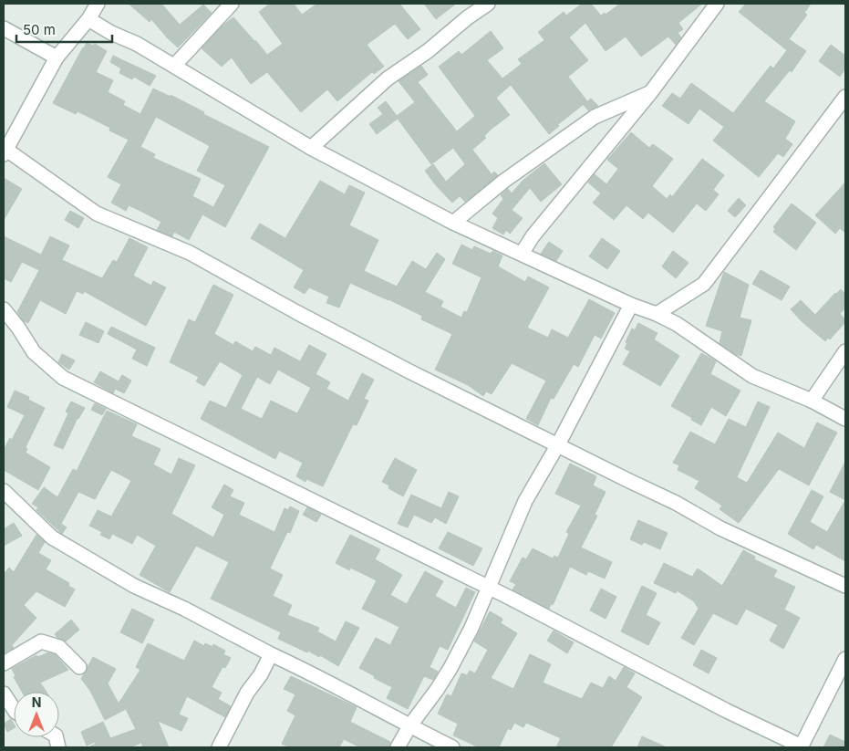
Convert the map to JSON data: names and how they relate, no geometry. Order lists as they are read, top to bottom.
{
  "scale_bar": "50 m",
  "north": "top"
}
